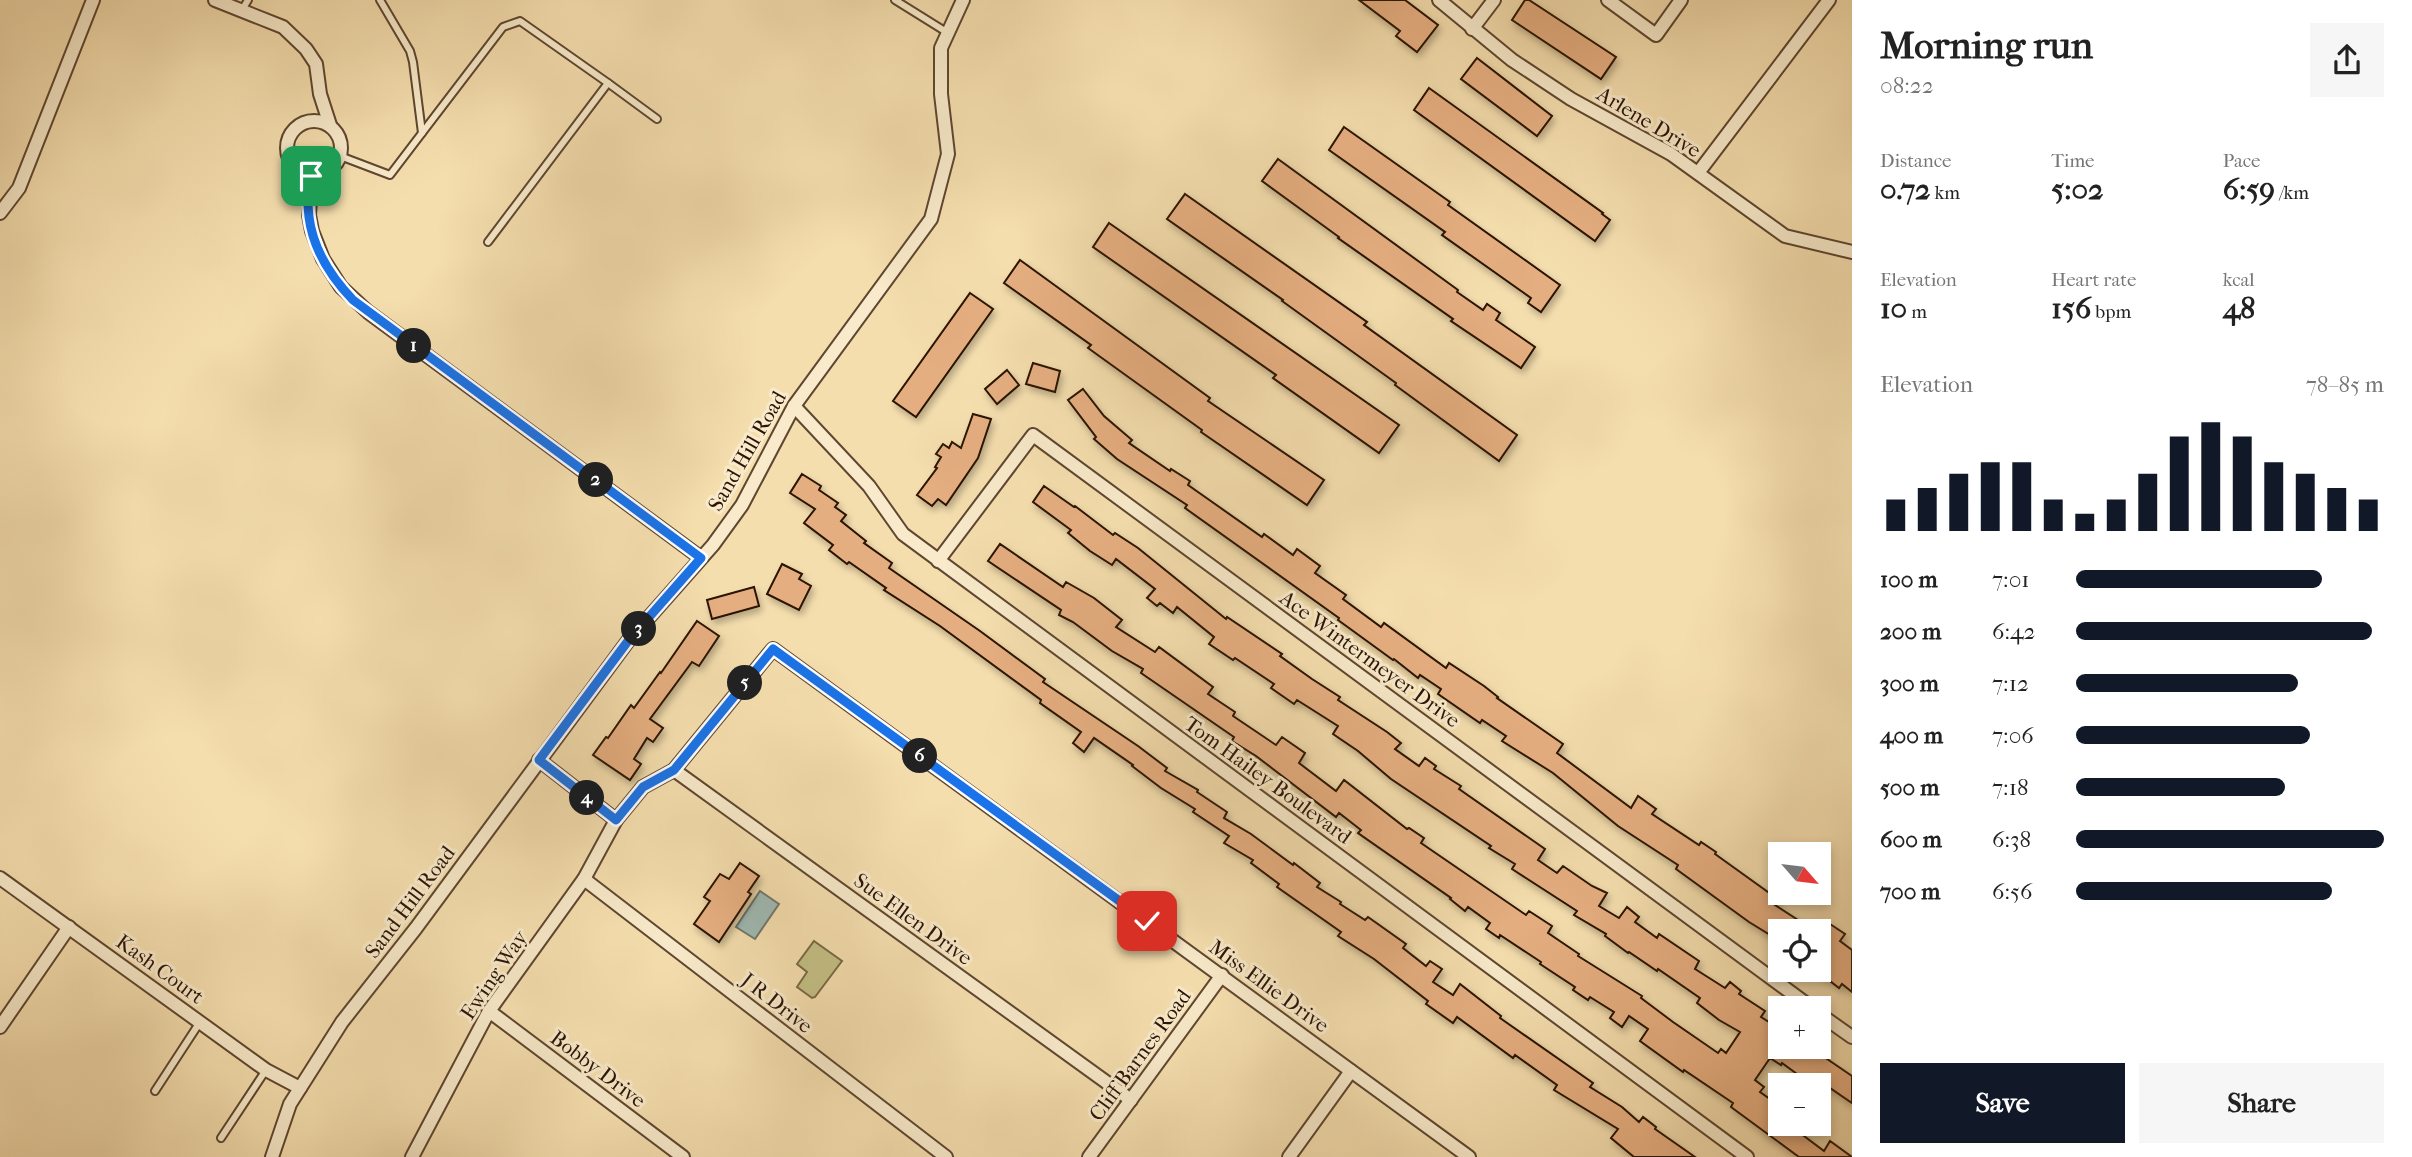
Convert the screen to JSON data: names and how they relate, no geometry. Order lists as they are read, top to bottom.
{
  "streets": {
    "street": [
      "Arlene Drive",
      "Sand Hill Road",
      "Ace Wintermeyer Drive",
      "Tom Hailey Boulevard",
      "Sue Ellen Drive",
      "Kash Court",
      "Ewing Way",
      "Miss Ellie Drive",
      "J R Drive",
      "Cliff Barnes Road",
      "Bobby Drive"
    ]
  },
  "crossings": [
    ["Sand Hill Road", "Tom Hailey Boulevard"],
    ["Sand Hill Road", "Kash Court"],
    ["Ace Wintermeyer Drive", "Tom Hailey Boulevard"],
    ["Sue Ellen Drive", "Ewing Way"],
    ["Sue Ellen Drive", "Cliff Barnes Road"],
    ["Ewing Way", "Miss Ellie Drive"],
    ["Ewing Way", "J R Drive"],
    ["Ewing Way", "Bobby Drive"],
    ["Miss Ellie Drive", "Cliff Barnes Road"]
  ],
  "north": "bottom right",
  "page": {
    "heading": ["Morning run", "08:22"],
    "stats": [
      ["Distance", "0.72 km"],
      ["Time", "5:02"],
      ["Pace", "6:59 /km"],
      ["Elevation", "10 m"],
      ["Heart rate", "156 bpm"],
      ["kcal", "48"]
    ],
    "pins": [
      "1",
      "2",
      "3",
      "5",
      "6",
      "4"
    ],
    "chart": ["Elevation", "78–85 m"],
    "list": [
      {
        "name": "100 m",
        "note": "7:01"
      },
      {
        "name": "200 m",
        "note": "6:42"
      },
      {
        "name": "300 m",
        "note": "7:12"
      },
      {
        "name": "400 m",
        "note": "7:06"
      },
      {
        "name": "500 m",
        "note": "7:18"
      },
      {
        "name": "600 m",
        "note": "6:38"
      },
      {
        "name": "700 m",
        "note": "6:56"
      }
    ],
    "map_buttons": ["+", "−"],
    "buttons": ["Save", "Share"]
  }
}
